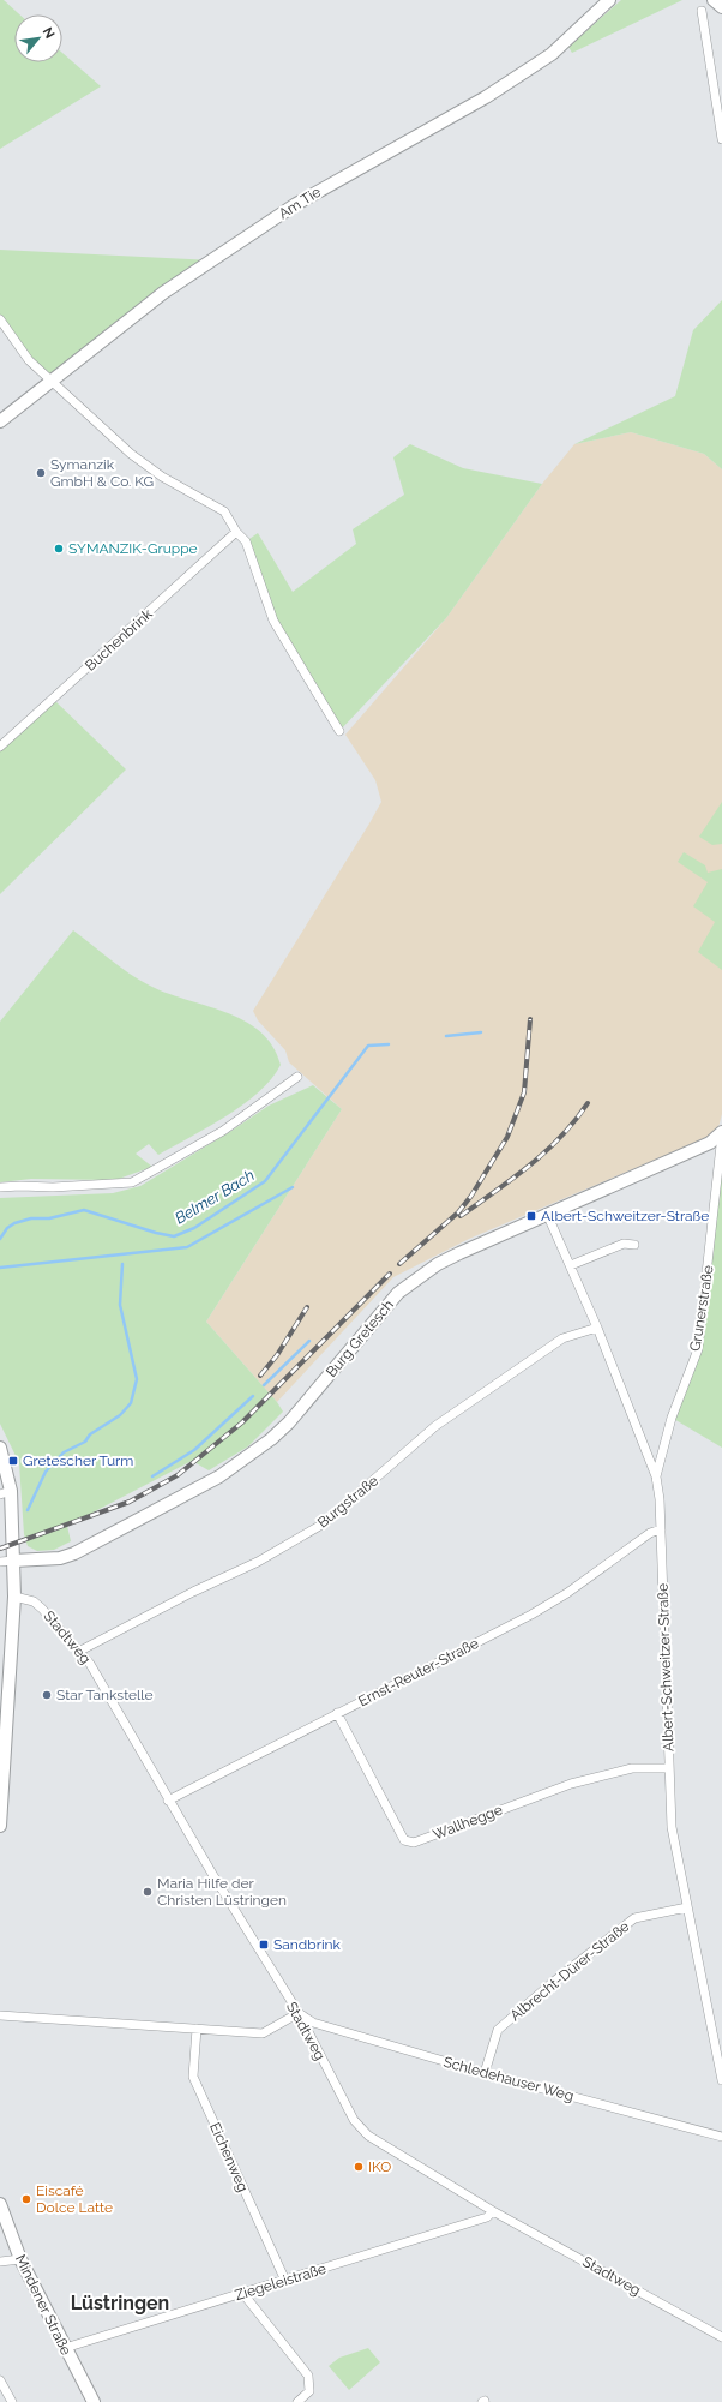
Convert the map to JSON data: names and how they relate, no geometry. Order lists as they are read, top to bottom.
{
  "streets": {
    "street": [
      "Am Tie",
      "Buchenbrink",
      "Grunerstraße",
      "Burg Gretesch",
      "Burgstraße",
      "Stadtweg",
      "Albert-Schweitzer-Straße",
      "Ernst-Reuter-Straße",
      "Wallhegge",
      "Albrecht-Dürer-Straße",
      "Schledehauser Weg",
      "Eichenweg",
      "Ziegeleistraße",
      "Mindener Straße"
    ]
  },
  "crossings": [
    ["Grunerstraße", "Burg Gretesch"],
    ["Grunerstraße", "Albert-Schweitzer-Straße"],
    ["Burg Gretesch", "Albert-Schweitzer-Straße"],
    ["Burgstraße", "Stadtweg"],
    ["Burgstraße", "Albert-Schweitzer-Straße"],
    ["Stadtweg", "Ernst-Reuter-Straße"],
    ["Stadtweg", "Schledehauser Weg"],
    ["Stadtweg", "Ziegeleistraße"],
    ["Albert-Schweitzer-Straße", "Ernst-Reuter-Straße"],
    ["Albert-Schweitzer-Straße", "Wallhegge"],
    ["Albert-Schweitzer-Straße", "Albrecht-Dürer-Straße"],
    ["Ernst-Reuter-Straße", "Wallhegge"],
    ["Albrecht-Dürer-Straße", "Schledehauser Weg"],
    ["Eichenweg", "Ziegeleistraße"],
    ["Ziegeleistraße", "Mindener Straße"]
  ],
  "districts": ["Lüstringen"],
  "water": ["Belmer Bach"],
  "places": {
    "other": [
      "Symanzik GmbH & Co. KG",
      "SYMANZIK-Gruppe",
      "Star Tankstelle",
      "Maria Hilfe der Christen Lüstringen",
      "IKO",
      "Eiscafé Dolce Latte"
    ],
    "transit": ["Albert-Schweitzer-Straße", "Gretescher Turm", "Sandbrink"]
  },
  "north": "top right"
}
